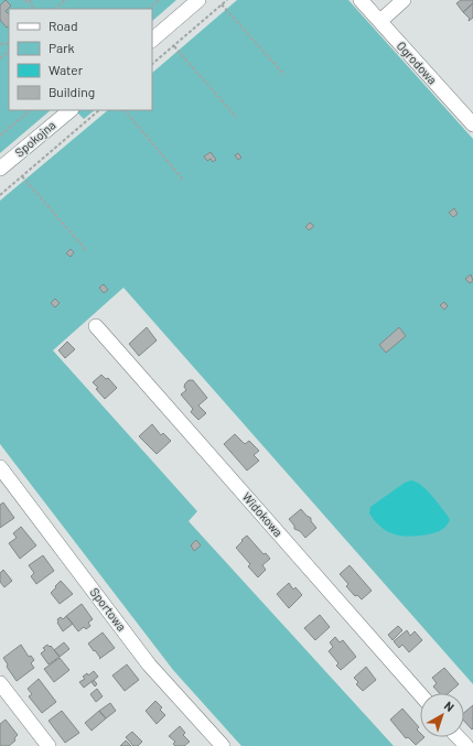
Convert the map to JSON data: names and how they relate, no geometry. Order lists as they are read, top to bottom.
{
  "streets": {
    "street": [
      "Ogrodowa",
      "Spokojna",
      "Widokowa",
      "Sportowa"
    ]
  },
  "legend": [
    "Road",
    "Park",
    "Water",
    "Building"
  ],
  "north": "top right"
}
